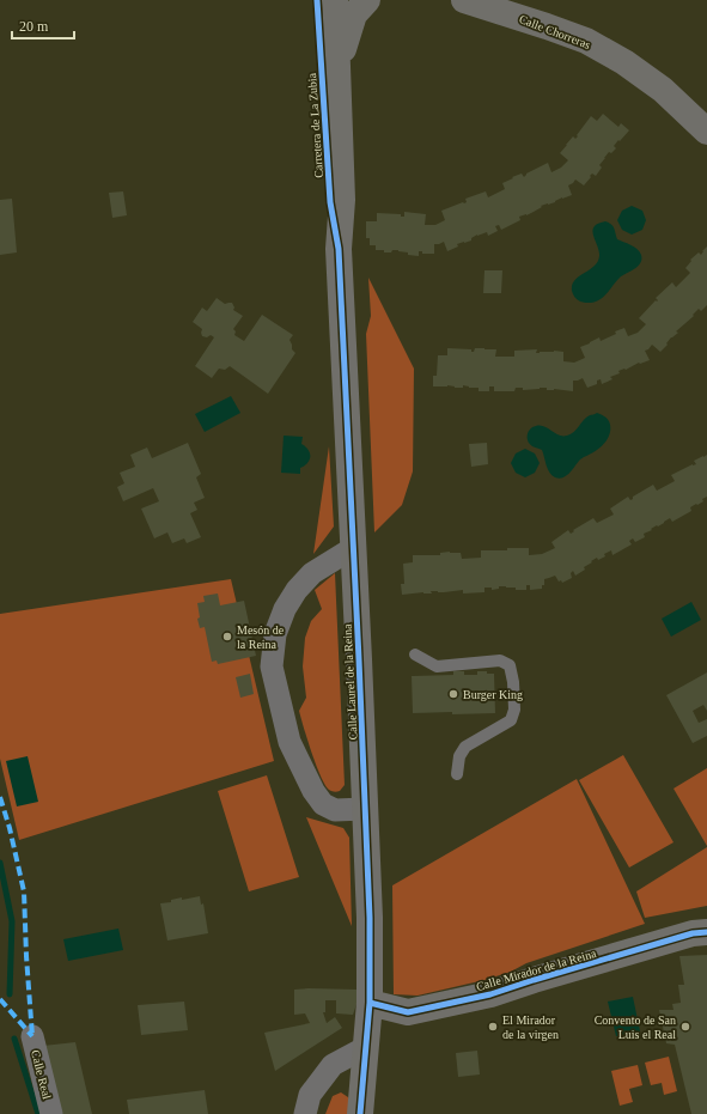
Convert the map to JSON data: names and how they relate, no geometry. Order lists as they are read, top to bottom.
{
  "streets": {
    "street": [
      "Calle Chorreras",
      "Carretera de La Zubia",
      "Calle Laurel de la Reina",
      "Calle Mirador de la Reina",
      "Calle Real"
    ]
  },
  "crossings": [
    ["Carretera de La Zubia", "Calle Laurel de la Reina"],
    ["Calle Laurel de la Reina", "Calle Mirador de la Reina"]
  ],
  "places": [
    "Mesón de la Reina",
    "Burger King",
    "El Mirador de la virgen",
    "Convento de San Luis el Real"
  ],
  "scale_bar": "20 m"
}
